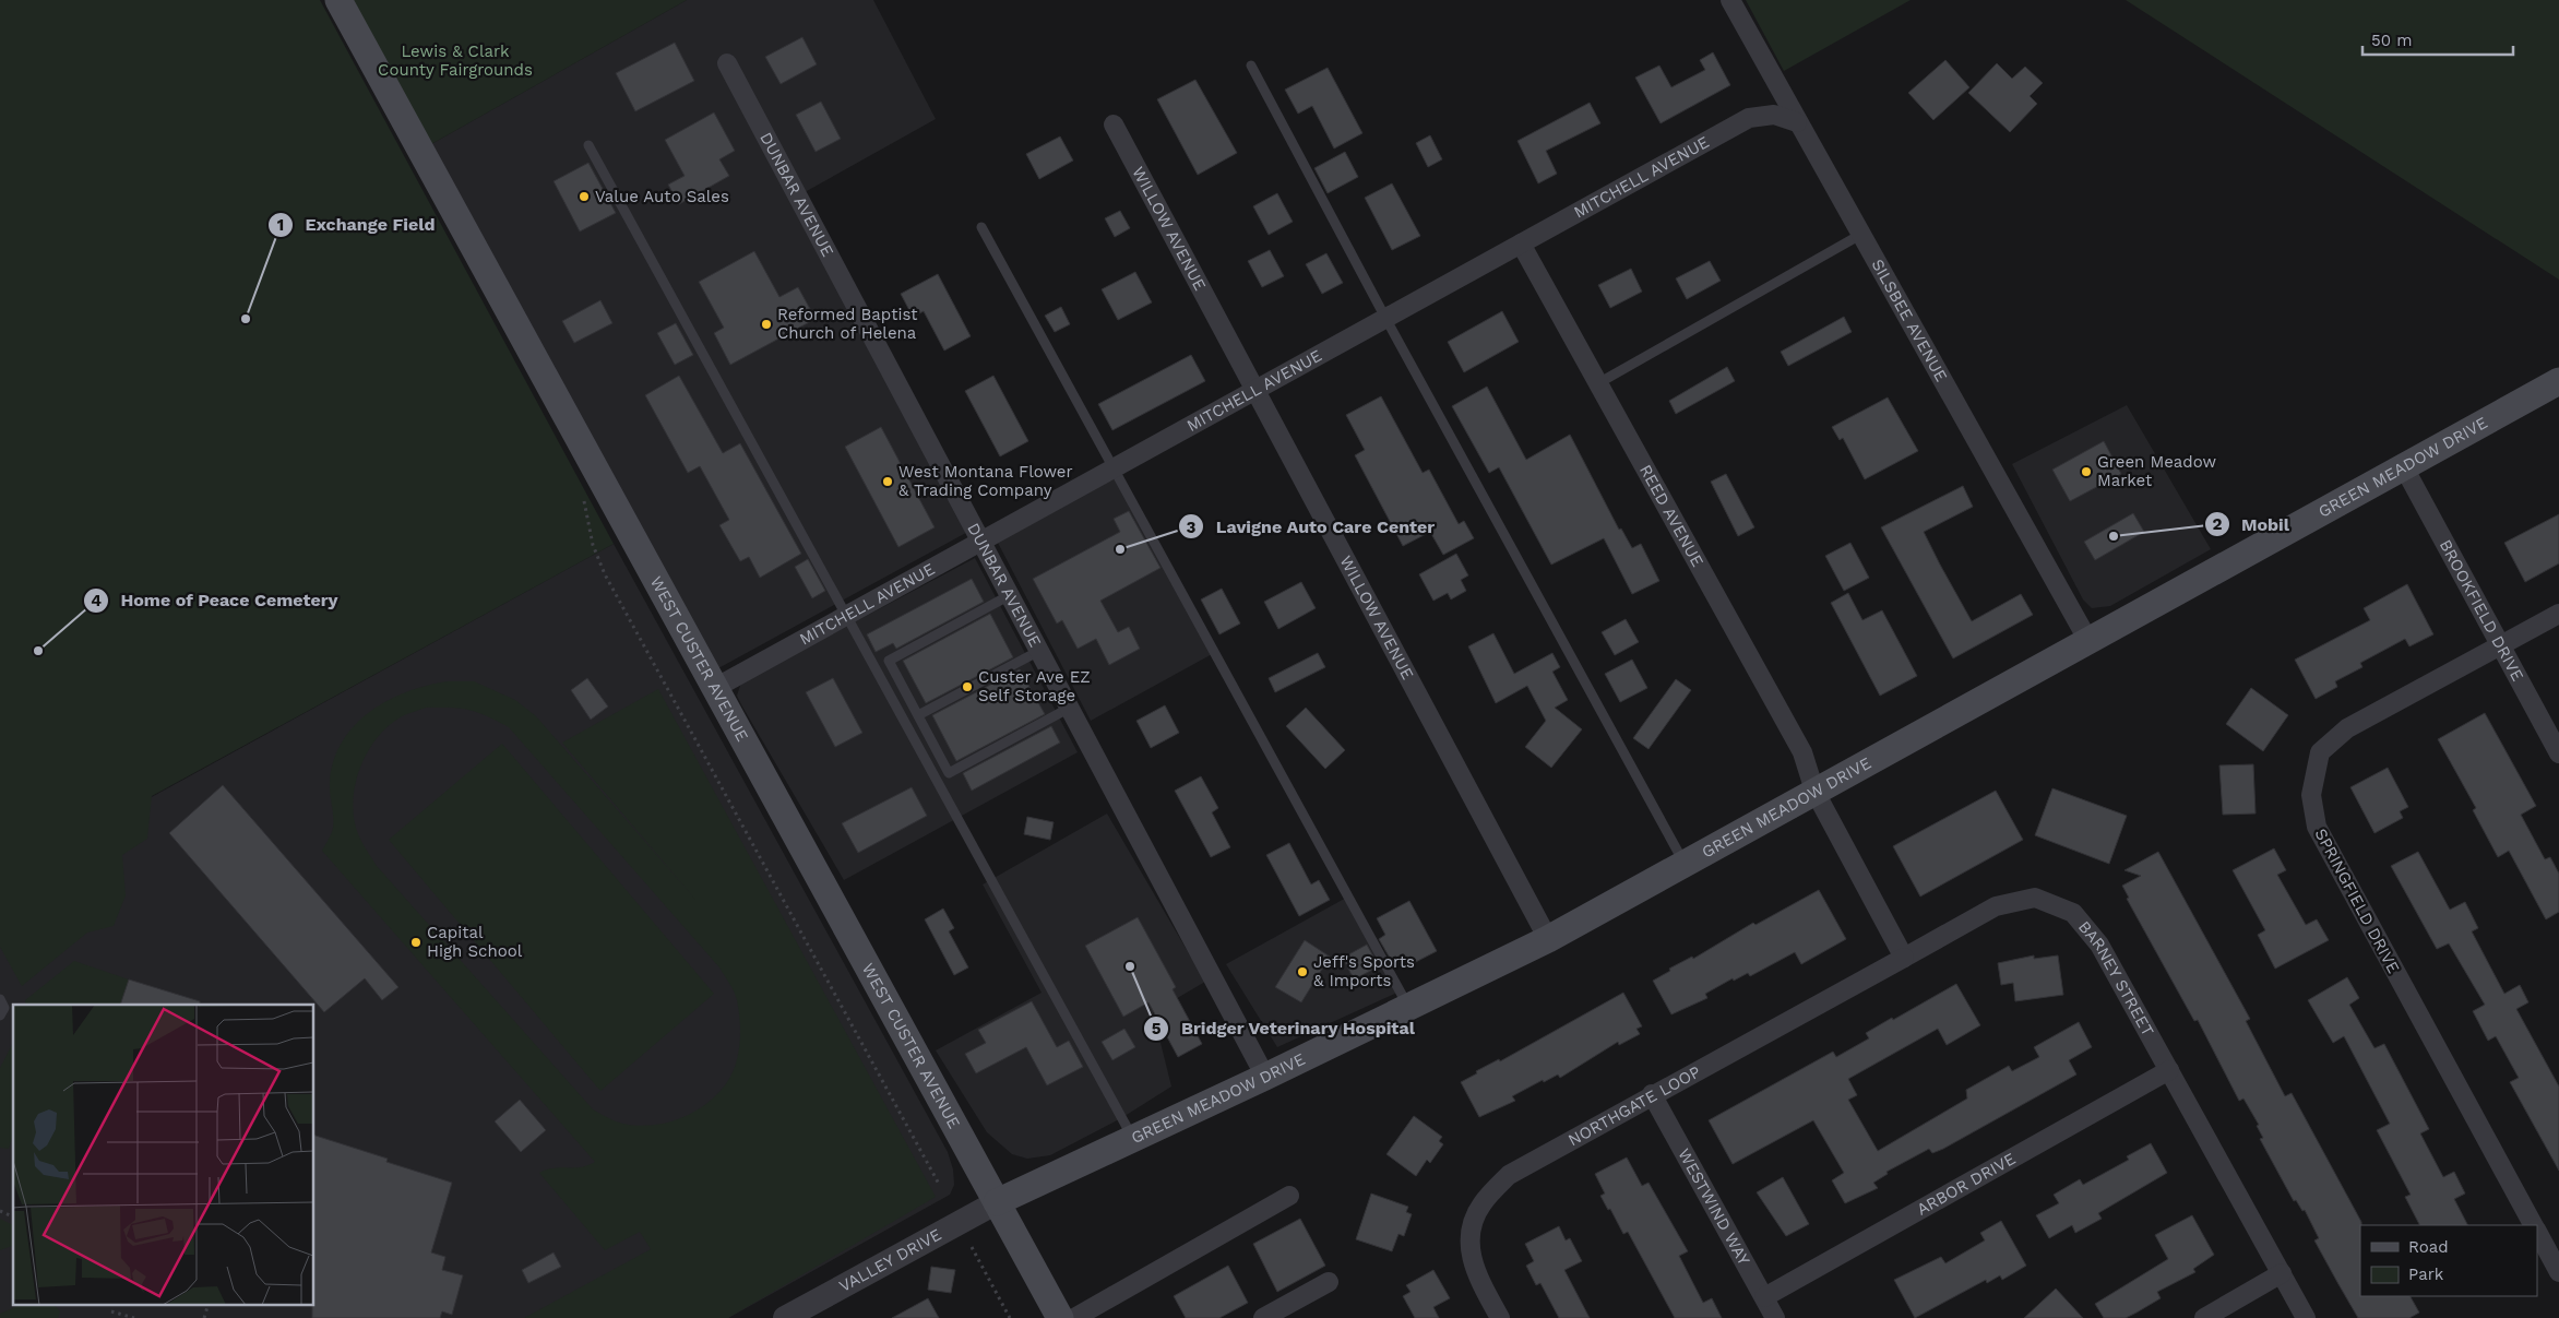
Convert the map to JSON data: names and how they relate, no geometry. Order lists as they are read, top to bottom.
{
  "streets": {
    "main road": ["GREEN MEADOW DRIVE", "WEST CUSTER AVENUE"],
    "street": [
      "MITCHELL AVENUE",
      "DUNBAR AVENUE",
      "WILLOW AVENUE",
      "SILSBEE AVENUE",
      "REED AVENUE",
      "BROOKFIELD DRIVE",
      "SPRINGFIELD DRIVE",
      "BARNEY STREET",
      "NORTHGATE LOOP",
      "ARBOR DRIVE",
      "WESTWIND WAY",
      "VALLEY DRIVE"
    ]
  },
  "crossings": [
    ["MITCHELL AVENUE", "DUNBAR AVENUE"],
    ["MITCHELL AVENUE", "WILLOW AVENUE"],
    ["MITCHELL AVENUE", "SILSBEE AVENUE"],
    ["MITCHELL AVENUE", "REED AVENUE"],
    ["MITCHELL AVENUE", "WEST CUSTER AVENUE"],
    ["DUNBAR AVENUE", "GREEN MEADOW DRIVE"],
    ["WILLOW AVENUE", "GREEN MEADOW DRIVE"],
    ["SILSBEE AVENUE", "GREEN MEADOW DRIVE"],
    ["GREEN MEADOW DRIVE", "REED AVENUE"],
    ["GREEN MEADOW DRIVE", "BROOKFIELD DRIVE"],
    ["GREEN MEADOW DRIVE", "WEST CUSTER AVENUE"],
    ["GREEN MEADOW DRIVE", "VALLEY DRIVE"],
    ["BROOKFIELD DRIVE", "SPRINGFIELD DRIVE"],
    ["WEST CUSTER AVENUE", "VALLEY DRIVE"],
    ["BARNEY STREET", "NORTHGATE LOOP"],
    ["BARNEY STREET", "ARBOR DRIVE"],
    ["NORTHGATE LOOP", "WESTWIND WAY"],
    ["ARBOR DRIVE", "WESTWIND WAY"]
  ],
  "parks": ["Lewis & Clark County Fairgrounds"],
  "places": [
    "Value Auto Sales",
    "Exchange Field",
    "Reformed Baptist Church of Helena",
    "Green Meadow Market",
    "West Montana Flower & Trading Company",
    "Mobil",
    "Lavigne Auto Care Center",
    "Home of Peace Cemetery",
    "Custer Ave EZ Self Storage",
    "Capital High School",
    "Bridger Veterinary Hospital",
    "Jeff's Sports & Imports"
  ],
  "legend": ["Road", "Park"],
  "scale_bar": "50 m"
}
